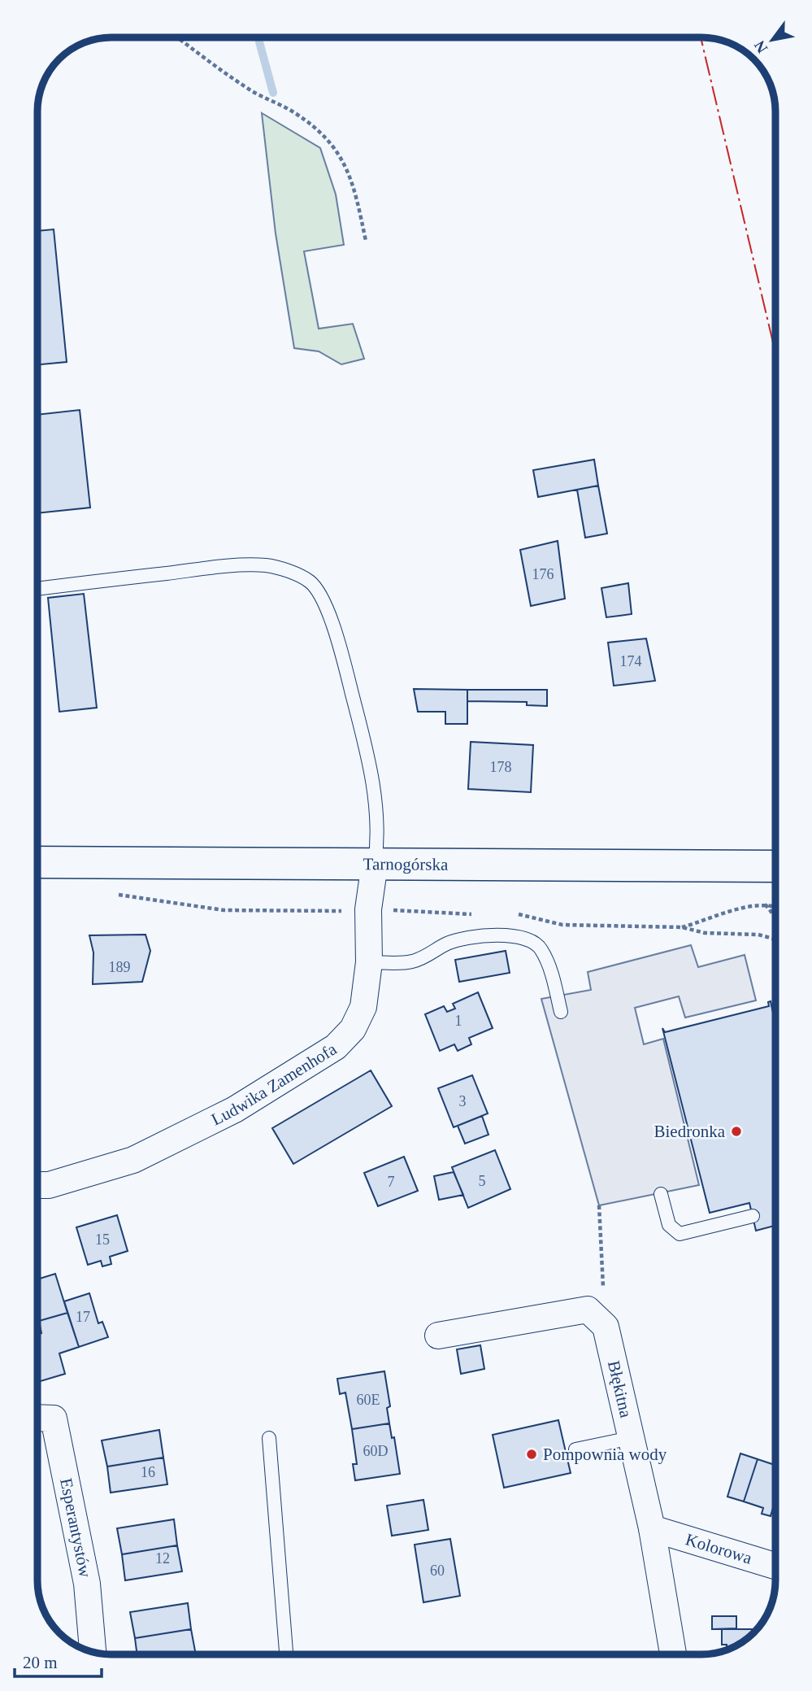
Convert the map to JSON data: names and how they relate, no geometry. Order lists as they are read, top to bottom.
{
  "streets": {
    "main road": ["Tarnogórska"],
    "street": [
      "Ludwika Zamenhofa",
      "Błękitna",
      "Esperantystów",
      "Kolorowa"
    ]
  },
  "crossings": [
    ["Tarnogórska", "Ludwika Zamenhofa"],
    ["Błękitna", "Kolorowa"]
  ],
  "places": ["Biedronka", "Pompownia wody"],
  "house_numbers": [
    "176",
    "174",
    "178",
    "189",
    "1",
    "3",
    "5",
    "7",
    "15",
    "17",
    "60E",
    "60D",
    "16",
    "12",
    "60"
  ],
  "scale_bar": "20 m",
  "north": "bottom left"
}
